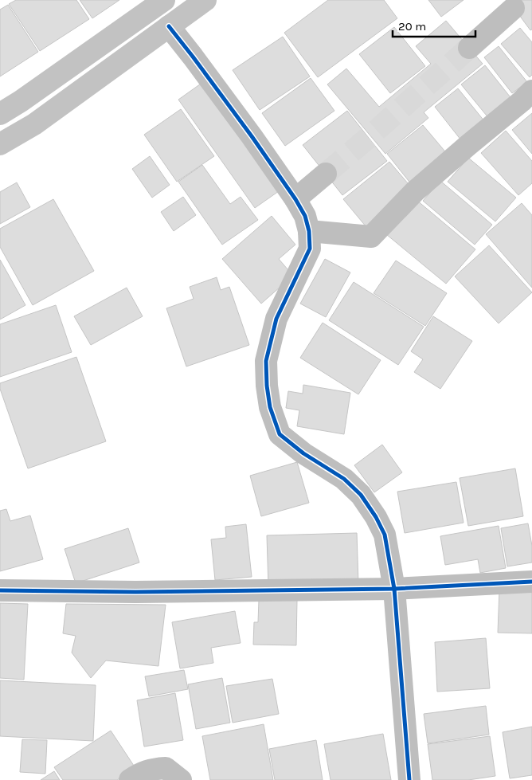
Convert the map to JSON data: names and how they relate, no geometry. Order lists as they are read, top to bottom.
{
  "scale_bar": "20 m"
}
